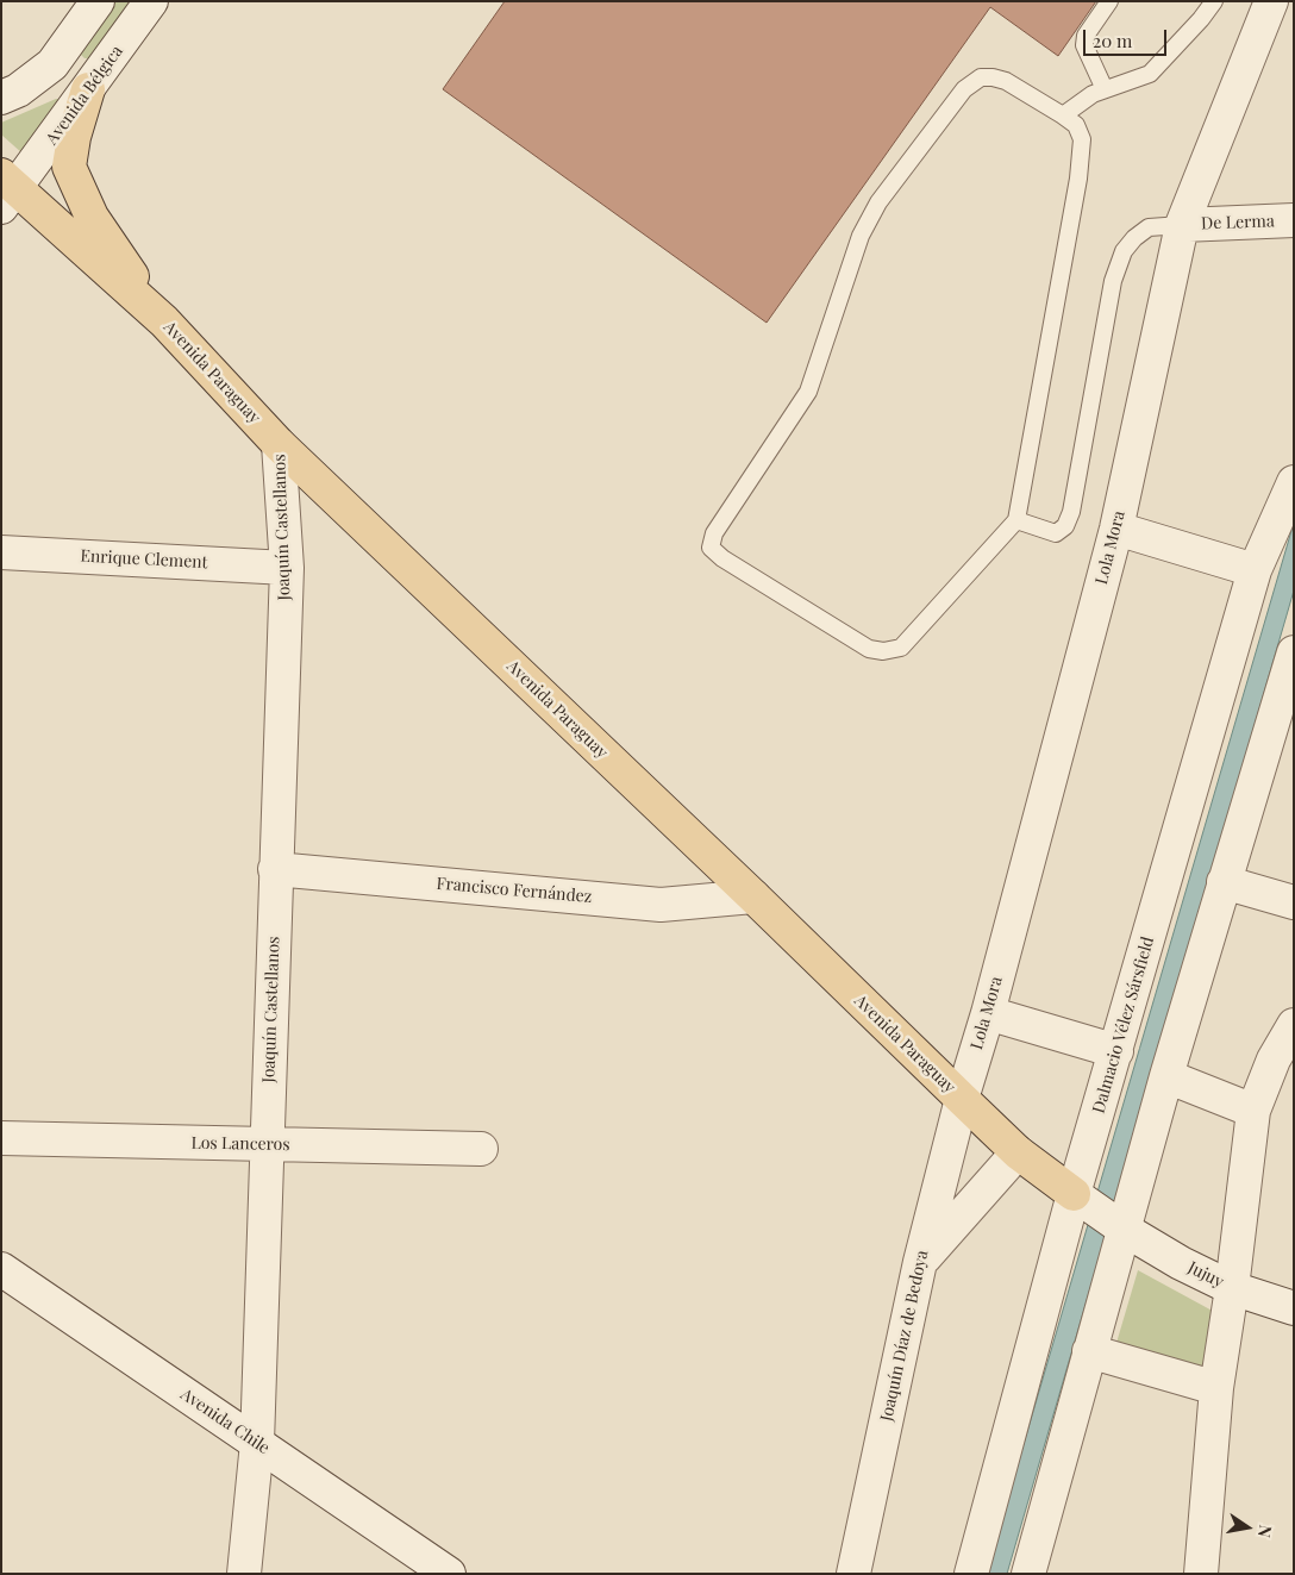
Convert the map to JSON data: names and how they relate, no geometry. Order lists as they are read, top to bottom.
{
  "streets": {
    "main road": ["Avenida Paraguay"],
    "street": [
      "Avenida Bélgica",
      "De Lerma",
      "Joaquín Castellanos",
      "Lola Mora",
      "Enrique Clement",
      "Francisco Fernández",
      "Dalmacio Vélez Sársfield",
      "Los Lanceros",
      "Jujuy",
      "Joaquín Díaz de Bedoya",
      "Avenida Chile"
    ]
  },
  "crossings": [
    ["Avenida Bélgica", "Avenida Paraguay"],
    ["De Lerma", "Lola Mora"],
    ["Avenida Paraguay", "Joaquín Castellanos"],
    ["Avenida Paraguay", "Lola Mora"],
    ["Avenida Paraguay", "Francisco Fernández"],
    ["Avenida Paraguay", "Dalmacio Vélez Sársfield"],
    ["Avenida Paraguay", "Jujuy"],
    ["Avenida Paraguay", "Joaquín Díaz de Bedoya"],
    ["Joaquín Castellanos", "Enrique Clement"],
    ["Joaquín Castellanos", "Francisco Fernández"],
    ["Joaquín Castellanos", "Los Lanceros"],
    ["Joaquín Castellanos", "Avenida Chile"],
    ["Lola Mora", "Joaquín Díaz de Bedoya"]
  ],
  "scale_bar": "20 m",
  "north": "right"
}
